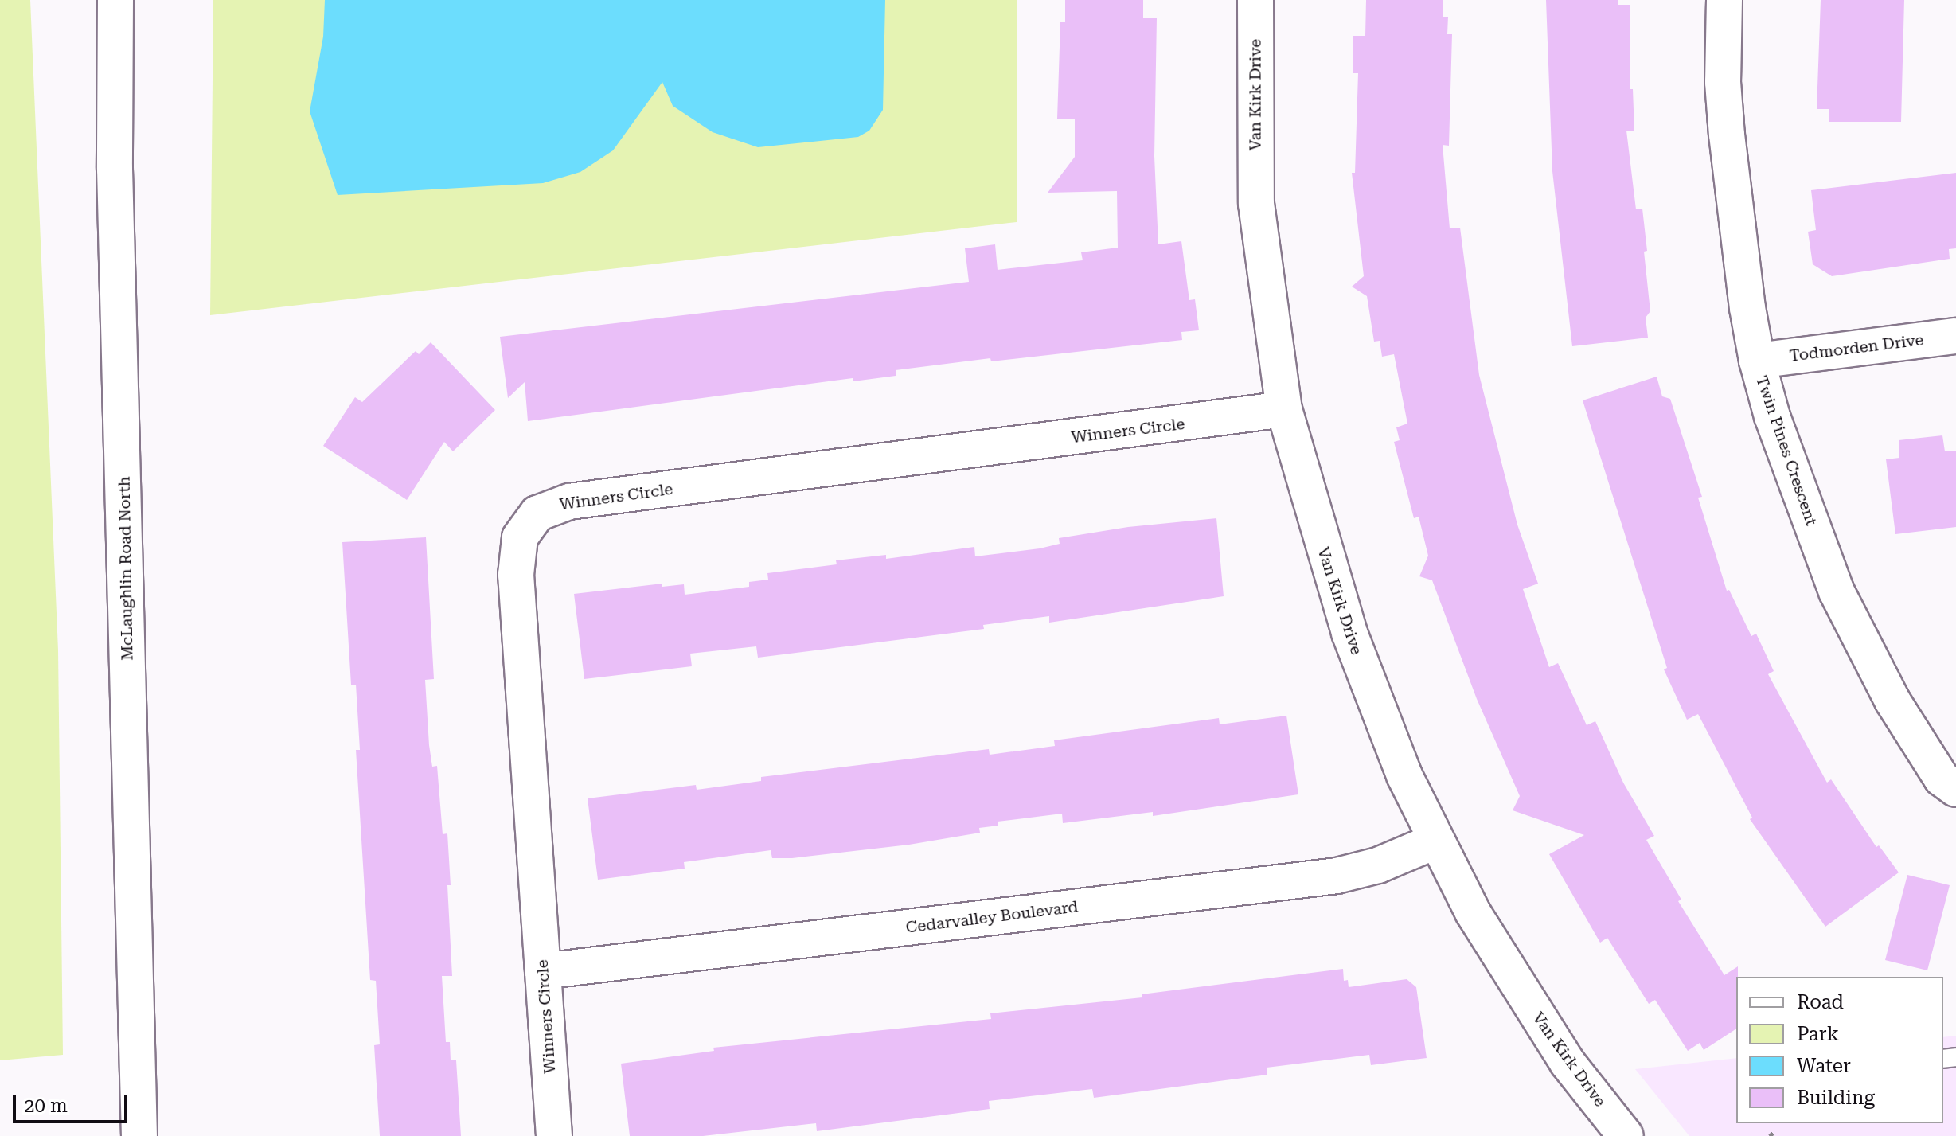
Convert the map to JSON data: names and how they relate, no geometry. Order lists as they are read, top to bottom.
{
  "streets": {
    "street": [
      "Van Kirk Drive",
      "Todmorden Drive",
      "Winners Circle",
      "Twin Pines Crescent",
      "McLaughlin Road North",
      "Cedarvalley Boulevard"
    ]
  },
  "crossings": [
    ["Van Kirk Drive", "Winners Circle"],
    ["Van Kirk Drive", "Cedarvalley Boulevard"],
    ["Todmorden Drive", "Twin Pines Crescent"],
    ["Winners Circle", "Cedarvalley Boulevard"]
  ],
  "legend": [
    "Road",
    "Park",
    "Water",
    "Building"
  ],
  "scale_bar": "20 m"
}
